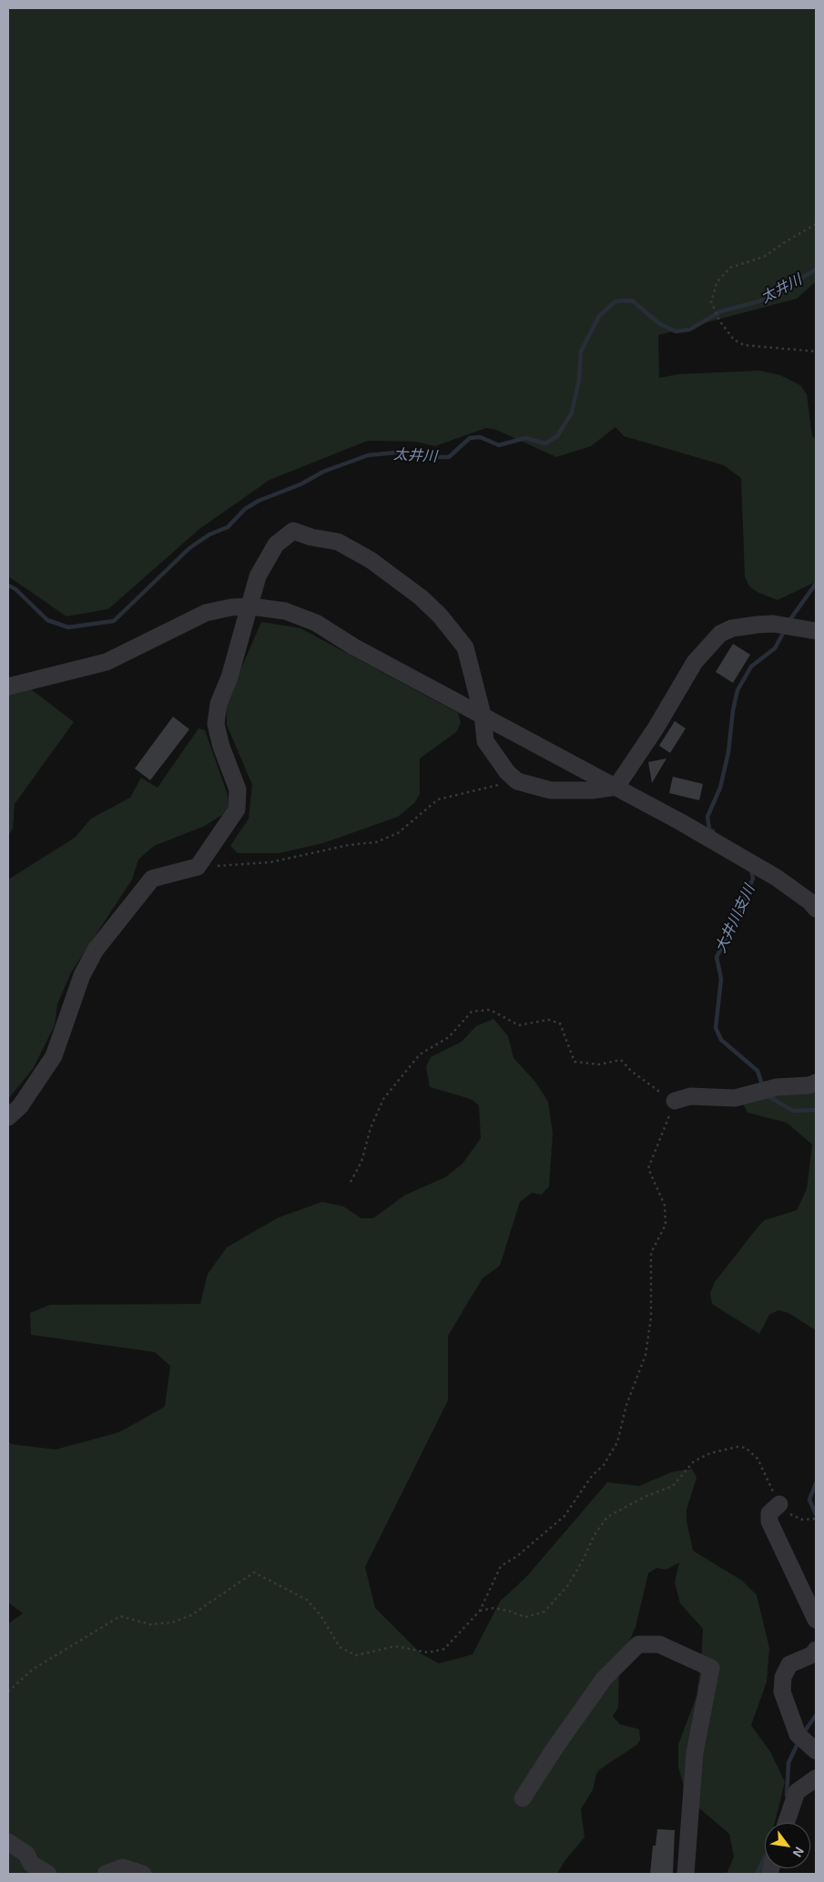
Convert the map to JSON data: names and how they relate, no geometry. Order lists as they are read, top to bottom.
{
  "water": ["太井川", "大井川支川"],
  "north": "bottom right"
}
